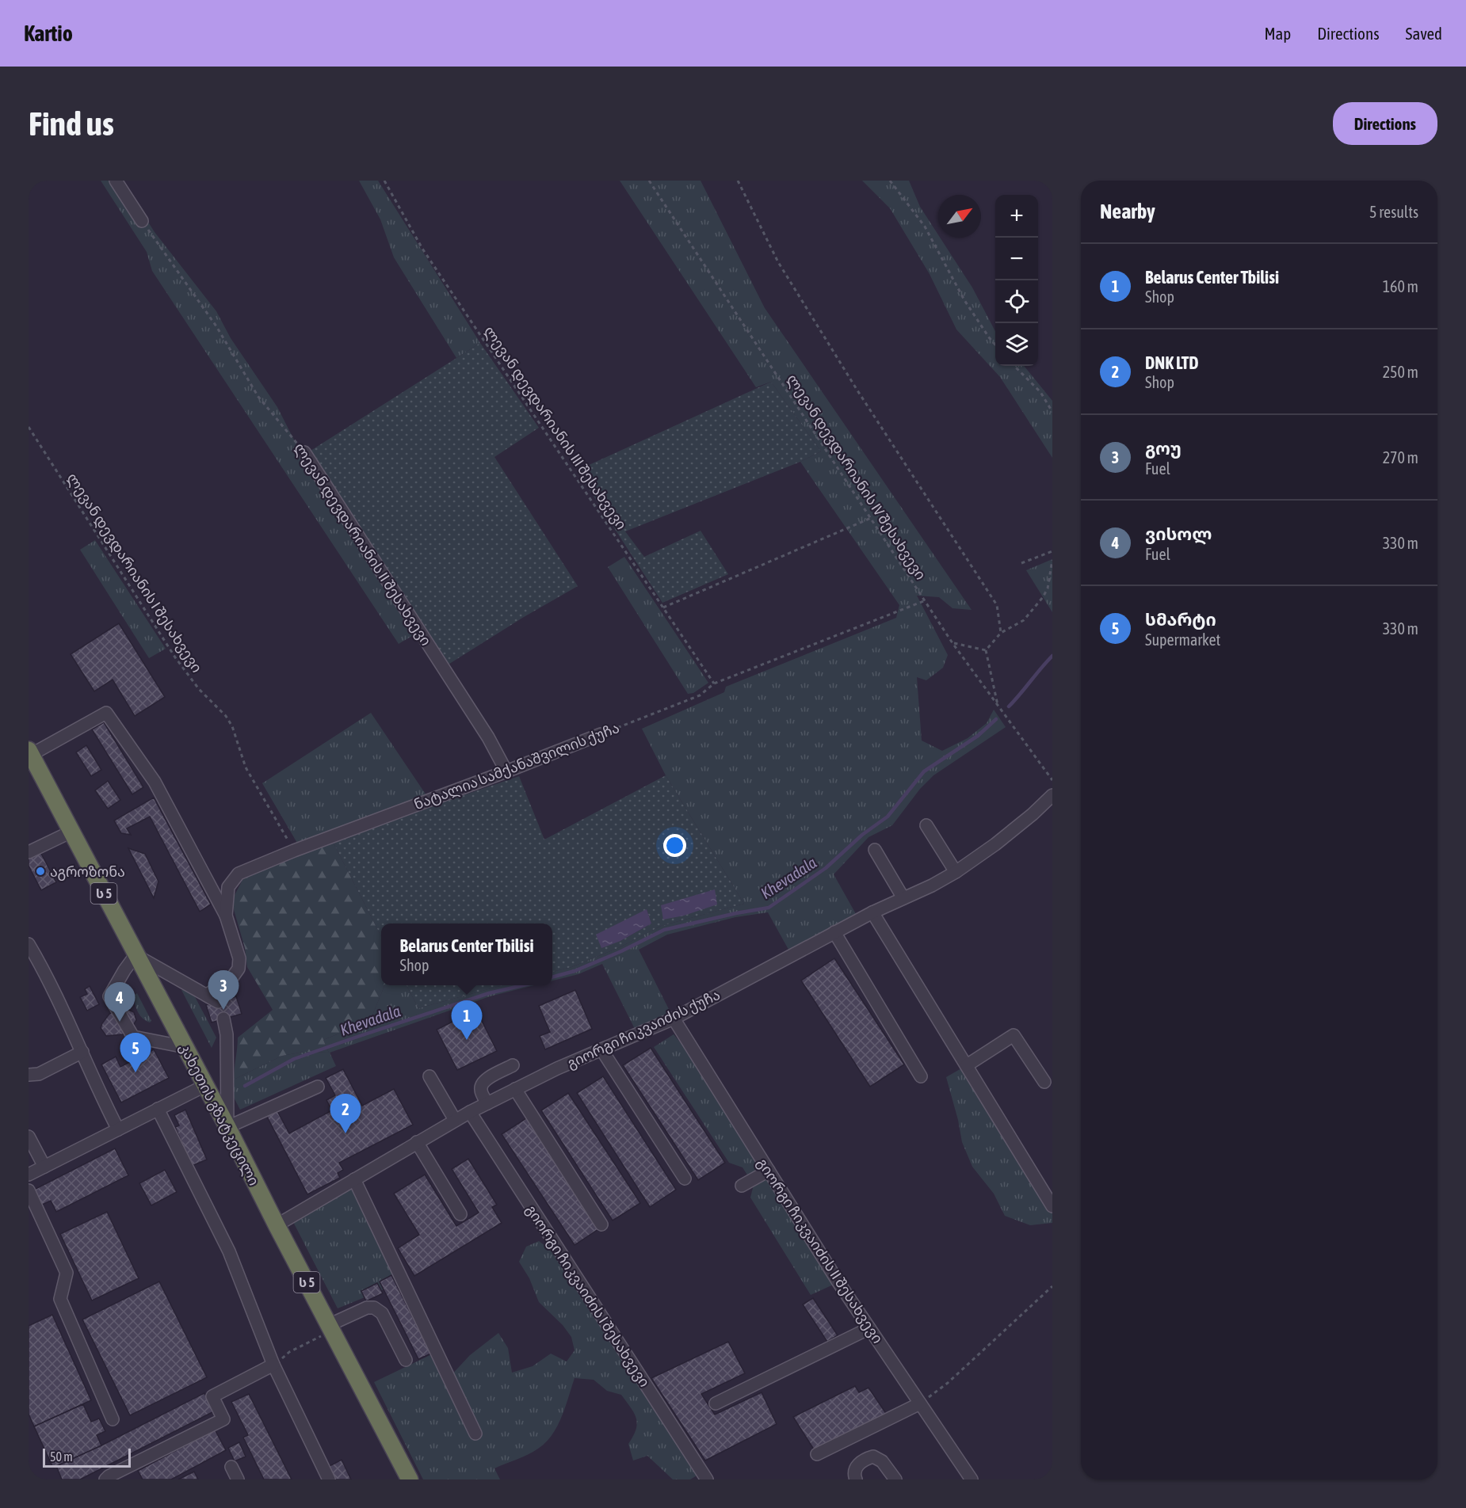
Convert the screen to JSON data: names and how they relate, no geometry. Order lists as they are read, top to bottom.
{
  "streets": {
    "highway": ["ს 5", "კახეთის გზატკეცილი"],
    "street": [
      "ლევან დევდარიანის II შესახვევი",
      "ნატალია სამქანაშვილის ქუჩა",
      "გიორგი ჩიკვაიძის ქუჩა",
      "გიორგი ჩიკვაიძის II შესახვევი",
      "გიორგი ჩიკვაიძის I შესახვევი"
    ],
    "path": ["ლევან დევდარიანის III შესახვევი", "ლევან დევდარიანის IV შესახვევი", "ლევან დევდარიანის I შესახვევი"]
  },
  "crossings": [
    ["ლევან დევდარიანის III შესახვევი", "ნატალია სამქანაშვილის ქუჩა"],
    ["ლევან დევდარიანის IV შესახვევი", "ნატალია სამქანაშვილის ქუჩა"],
    ["ლევან დევდარიანის II შესახვევი", "ნატალია სამქანაშვილის ქუჩა"],
    ["ლევან დევდარიანის I შესახვევი", "ნატალია სამქანაშვილის ქუჩა"],
    ["გიორგი ჩიკვაიძის ქუჩა", "კახეთის გზატკეცილი"],
    ["გიორგი ჩიკვაიძის ქუჩა", "გიორგი ჩიკვაიძის II შესახვევი"],
    ["გიორგი ჩიკვაიძის ქუჩა", "გიორგი ჩიკვაიძის I შესახვევი"]
  ],
  "water": ["Khevadala"],
  "places": ["აგროზონა"],
  "scale_bar": "50 m",
  "north": "top right",
  "page": {
    "header": "Kartio",
    "nav": ["Map", "Directions", "Saved"],
    "buttons": "Directions",
    "title": "Find us",
    "heading": ["Nearby", "5 results"],
    "map_buttons": ["+", "−"],
    "list": [
      {
        "mark": "1",
        "name": "Belarus Center Tbilisi",
        "note": "Shop",
        "value": "160 m"
      },
      {
        "mark": "2",
        "name": "DNK LTD",
        "note": "Shop",
        "value": "250 m"
      },
      {
        "mark": "3",
        "name": "გოუ",
        "note": "Fuel",
        "value": "270 m"
      },
      {
        "mark": "4",
        "name": "ვისოლ",
        "note": "Fuel",
        "value": "330 m"
      },
      {
        "mark": "5",
        "name": "სმარტი",
        "note": "Supermarket",
        "value": "330 m"
      }
    ],
    "popup": ["Belarus Center Tbilisi", "Shop"],
    "pins": [
      "3",
      "4",
      "1",
      "5",
      "2"
    ],
    "scale": "50 m"
  }
}
